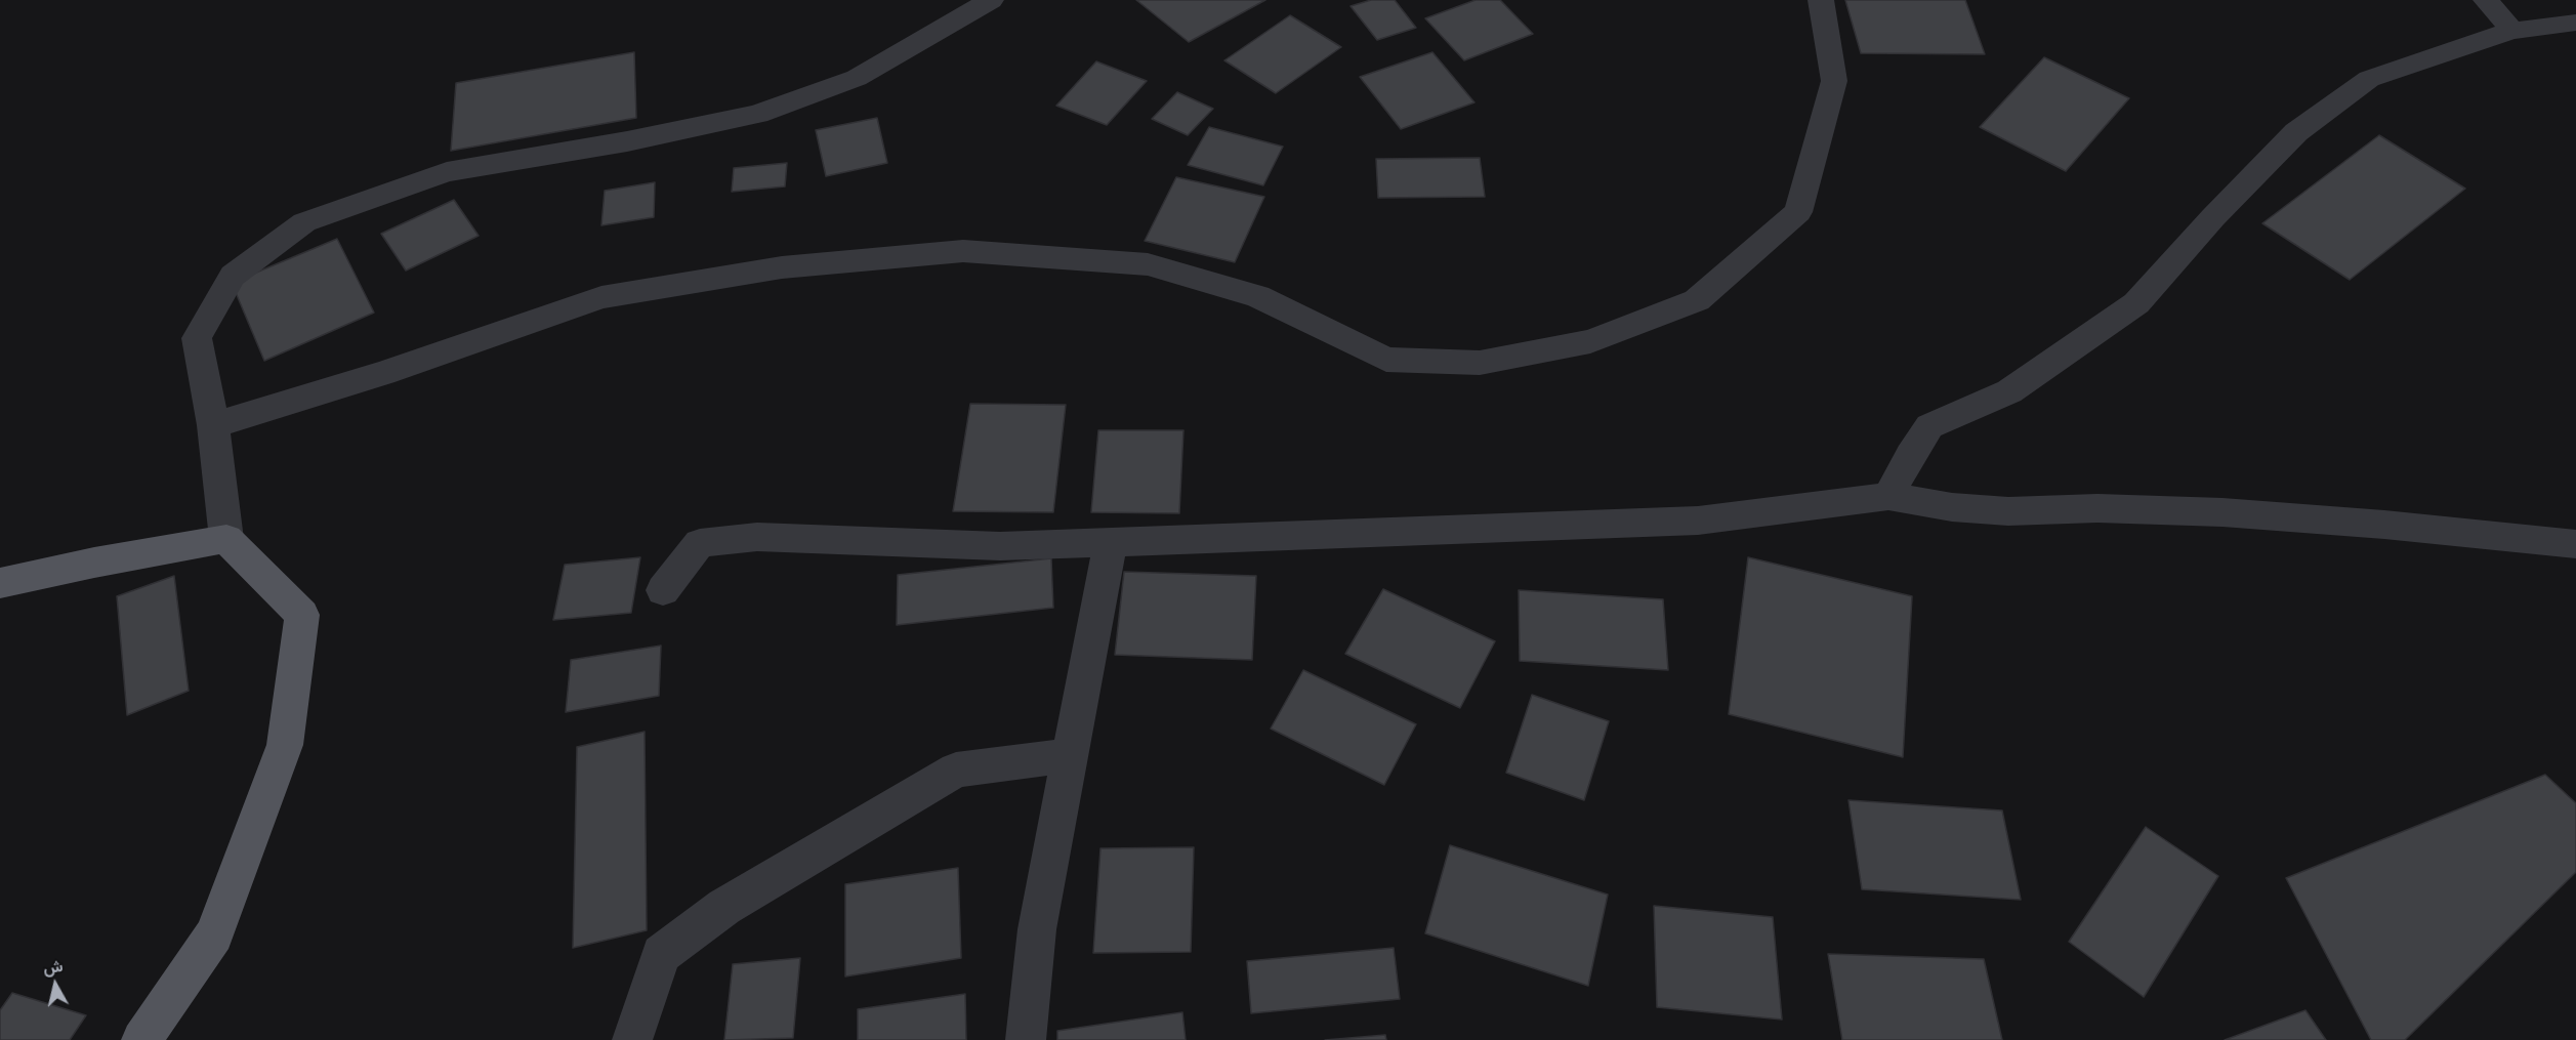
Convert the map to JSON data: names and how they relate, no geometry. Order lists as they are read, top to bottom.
{
  "north": "top"
}
